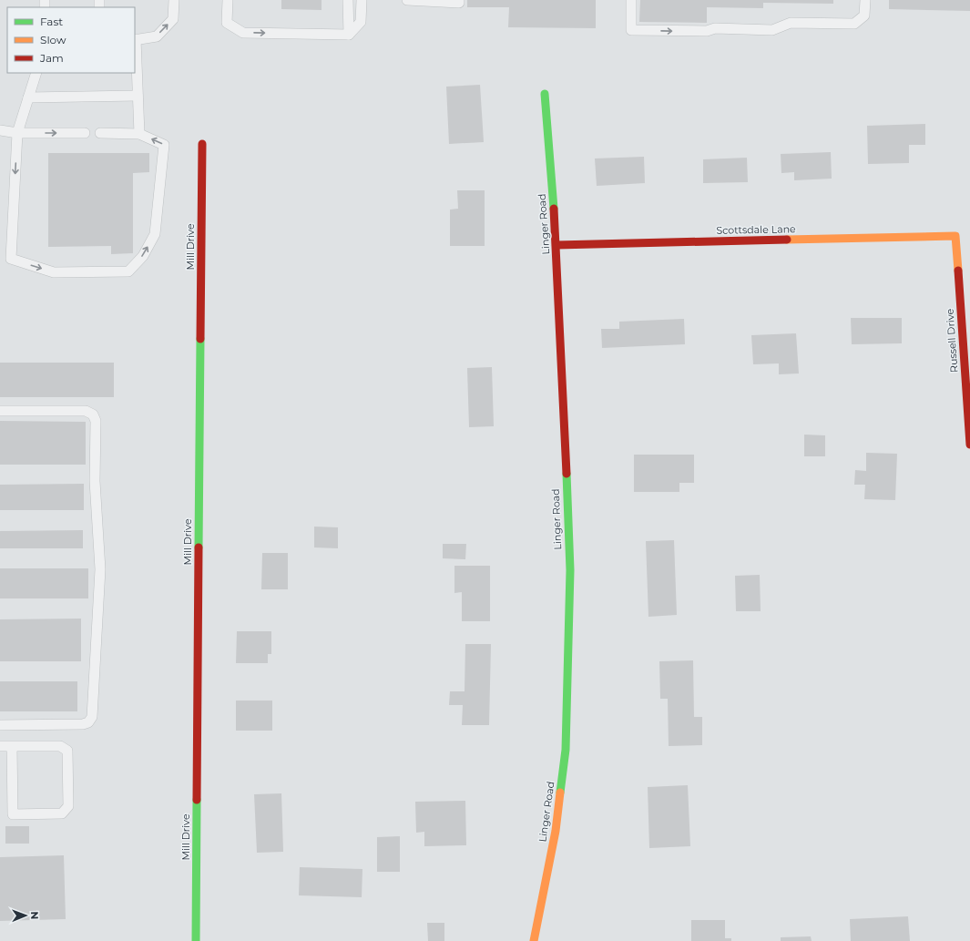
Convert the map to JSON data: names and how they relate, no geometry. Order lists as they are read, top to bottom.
{
  "streets": {
    "street": [
      "Linger Road",
      "Scottsdale Lane",
      "Mill Drive",
      "Russell Drive"
    ]
  },
  "crossings": [
    ["Linger Road", "Scottsdale Lane"],
    ["Scottsdale Lane", "Russell Drive"]
  ],
  "legend": ["Fast", "Slow", "Jam"],
  "north": "right"
}
